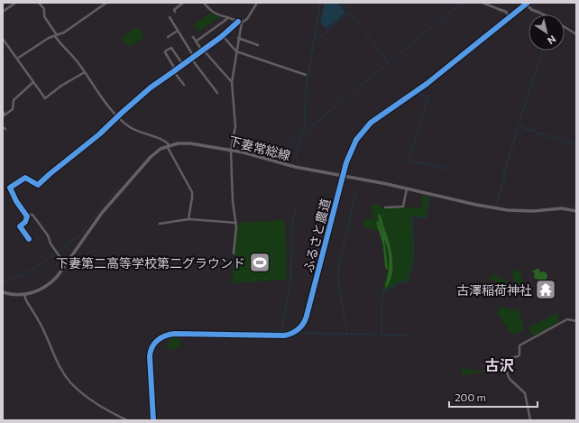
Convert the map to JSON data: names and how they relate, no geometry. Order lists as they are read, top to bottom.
{
  "streets": {
    "main road": ["下妻常総線"],
    "street": ["ふるさと農道"]
  },
  "crossings": [
    ["下妻常総線", "ふるさと農道"]
  ],
  "districts": ["古沢"],
  "places": {
    "sports": ["下妻第二高等学校第二グラウンド"],
    "temple": ["古澤稲荷神社"]
  },
  "scale_bar": "200 m",
  "north": "bottom right"
}
